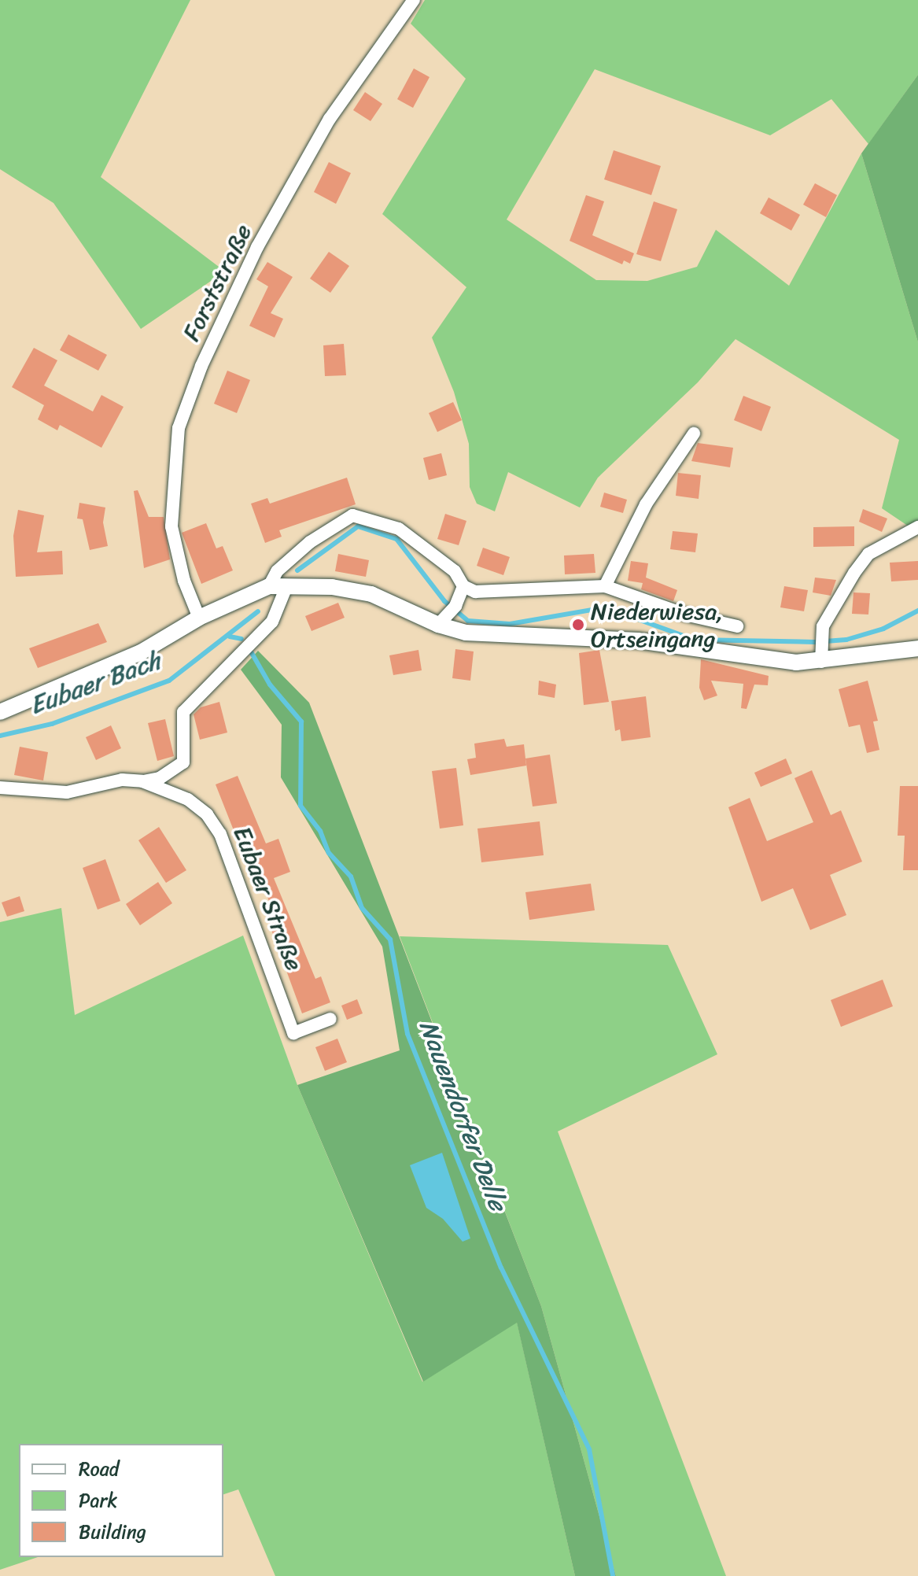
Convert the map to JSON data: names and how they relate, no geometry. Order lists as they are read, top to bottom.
{
  "streets": {
    "street": ["Forststraße", "Eubaer Straße"]
  },
  "water": ["Eubaer Bach", "Nauendorfer Delle"],
  "places": ["Niederwiesa, Ortseingang"],
  "legend": ["Road", "Park", "Building"]
}
